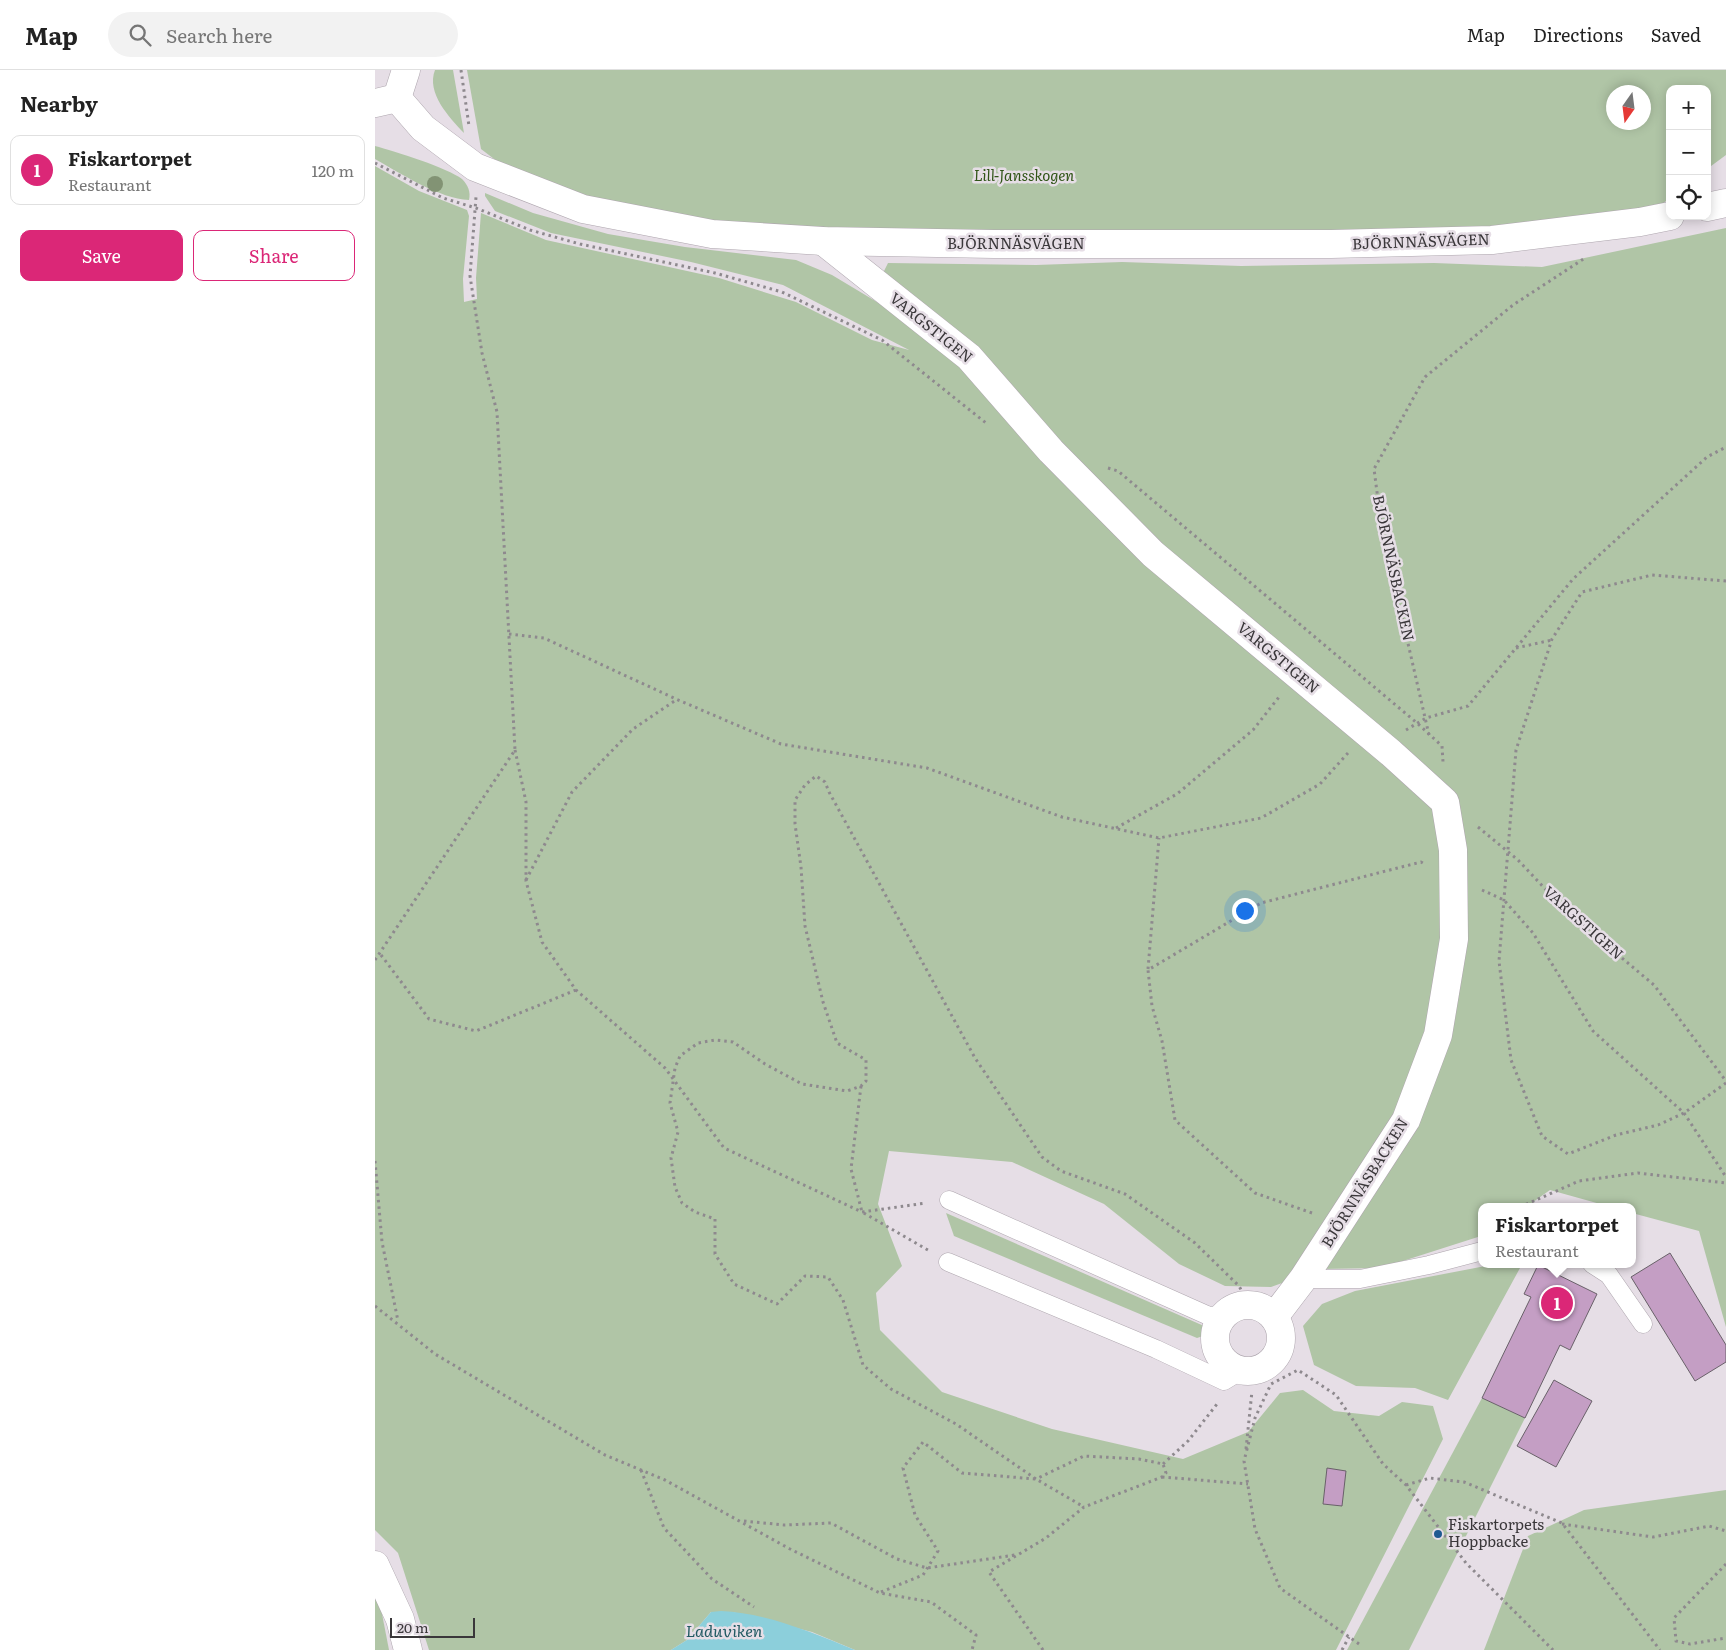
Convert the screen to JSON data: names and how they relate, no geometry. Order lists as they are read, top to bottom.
{
  "streets": {
    "street": ["BJÖRNNÄSVÄGEN", "VARGSTIGEN", "BJÖRNNÄSBACKEN"]
  },
  "crossings": [
    ["BJÖRNNÄSVÄGEN", "VARGSTIGEN"],
    ["VARGSTIGEN", "BJÖRNNÄSBACKEN"]
  ],
  "water": ["Laduviken"],
  "parks": ["Lill-Jansskogen"],
  "places": ["Fiskartorpets Hoppbacke"],
  "scale_bar": "20 m",
  "north": "bottom",
  "page": {
    "header": "Map",
    "search": "Search here",
    "nav": ["Map", "Directions", "Saved"],
    "heading": "Nearby",
    "map_buttons": ["+", "−"],
    "list": [
      {
        "mark": "1",
        "name": "Fiskartorpet",
        "note": "Restaurant",
        "value": "120 m"
      }
    ],
    "buttons": ["Save", "Share"],
    "popup": ["Fiskartorpet", "Restaurant"],
    "pins": "1",
    "scale": "20 m"
  }
}
